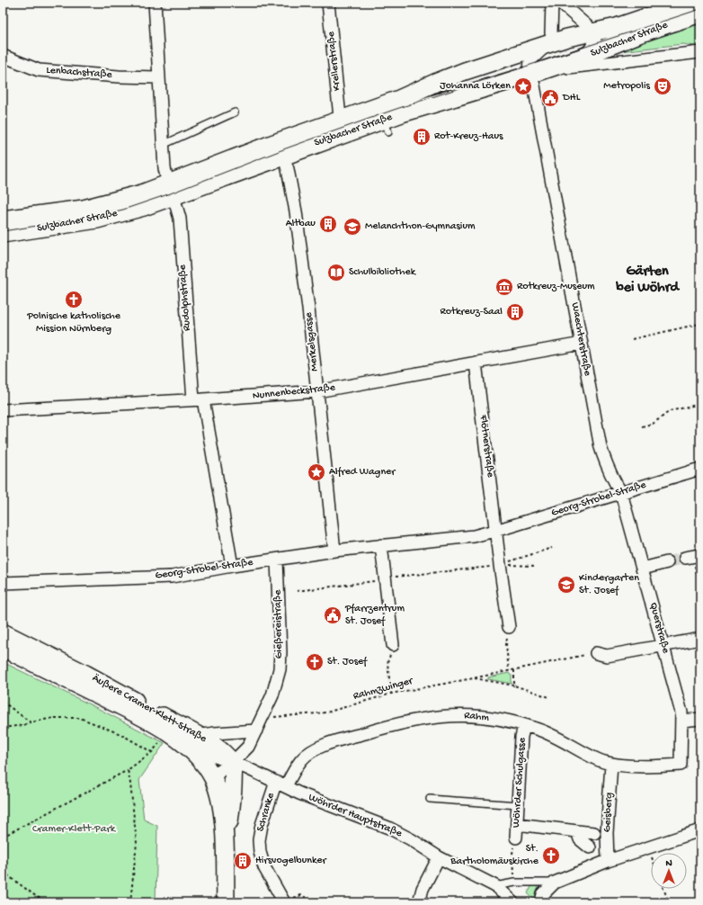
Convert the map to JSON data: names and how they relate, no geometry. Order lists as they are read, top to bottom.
{
  "streets": {
    "main road": ["Sulzbacher Straße", "Äußere Cramer-Klett-Straße"],
    "street": [
      "Krellerstraße",
      "Lenbachstraße",
      "Rudolphstraße",
      "Waechterstraße",
      "Merkelsgasse",
      "Nunnenbeckstraße",
      "Flötnerstraße",
      "Georg-Strobel-Straße",
      "Gießereistraße",
      "Querstraße",
      "Rahm",
      "Wöhrder Schulgasse",
      "Schranke",
      "Geisberg",
      "Wöhrder Hauptstraße"
    ],
    "path": ["Rahmzwinger"]
  },
  "crossings": [
    ["Sulzbacher Straße", "Krellerstraße"],
    ["Sulzbacher Straße", "Rudolphstraße"],
    ["Sulzbacher Straße", "Waechterstraße"],
    ["Sulzbacher Straße", "Merkelsgasse"],
    ["Lenbachstraße", "Rudolphstraße"],
    ["Rudolphstraße", "Nunnenbeckstraße"],
    ["Rudolphstraße", "Georg-Strobel-Straße"],
    ["Waechterstraße", "Nunnenbeckstraße"],
    ["Waechterstraße", "Georg-Strobel-Straße"],
    ["Waechterstraße", "Querstraße"],
    ["Merkelsgasse", "Nunnenbeckstraße"],
    ["Merkelsgasse", "Georg-Strobel-Straße"],
    ["Nunnenbeckstraße", "Flötnerstraße"],
    ["Flötnerstraße", "Georg-Strobel-Straße"],
    ["Georg-Strobel-Straße", "Gießereistraße"],
    ["Georg-Strobel-Straße", "Querstraße"],
    ["Gießereistraße", "Rahmzwinger"],
    ["Gießereistraße", "Äußere Cramer-Klett-Straße"],
    ["Gießereistraße", "Wöhrder Hauptstraße"],
    ["Querstraße", "Rahm"],
    ["Äußere Cramer-Klett-Straße", "Wöhrder Hauptstraße"],
    ["Rahm", "Wöhrder Schulgasse"],
    ["Rahm", "Schranke"],
    ["Rahm", "Geisberg"],
    ["Rahm", "Wöhrder Hauptstraße"],
    ["Schranke", "Wöhrder Hauptstraße"]
  ],
  "districts": ["Gärten bei Wöhrd"],
  "parks": ["Cramer-Klett-Park"],
  "places": {
    "place": ["Johanna Lörken", "Alfred Wagner"],
    "theatre": ["Metropolis"],
    "public building": ["DHL", "Pfarrzentrum St. Josef"],
    "building": [
      "Rot-Kreuz-Haus",
      "Altbau",
      "Rotkreuz-Saal",
      "Hirsvogelbunker"
    ],
    "school or university": ["Melanchthon-Gymnasium", "Kindergarten St. Josef"],
    "library": ["Schulbibliothek"],
    "museum": ["Rotkreuz-Museum"],
    "church": ["Polnische katholische Mission Nürnberg", "St. Josef", "St. Bartholomäuskirche"]
  },
  "north": "top"
}
